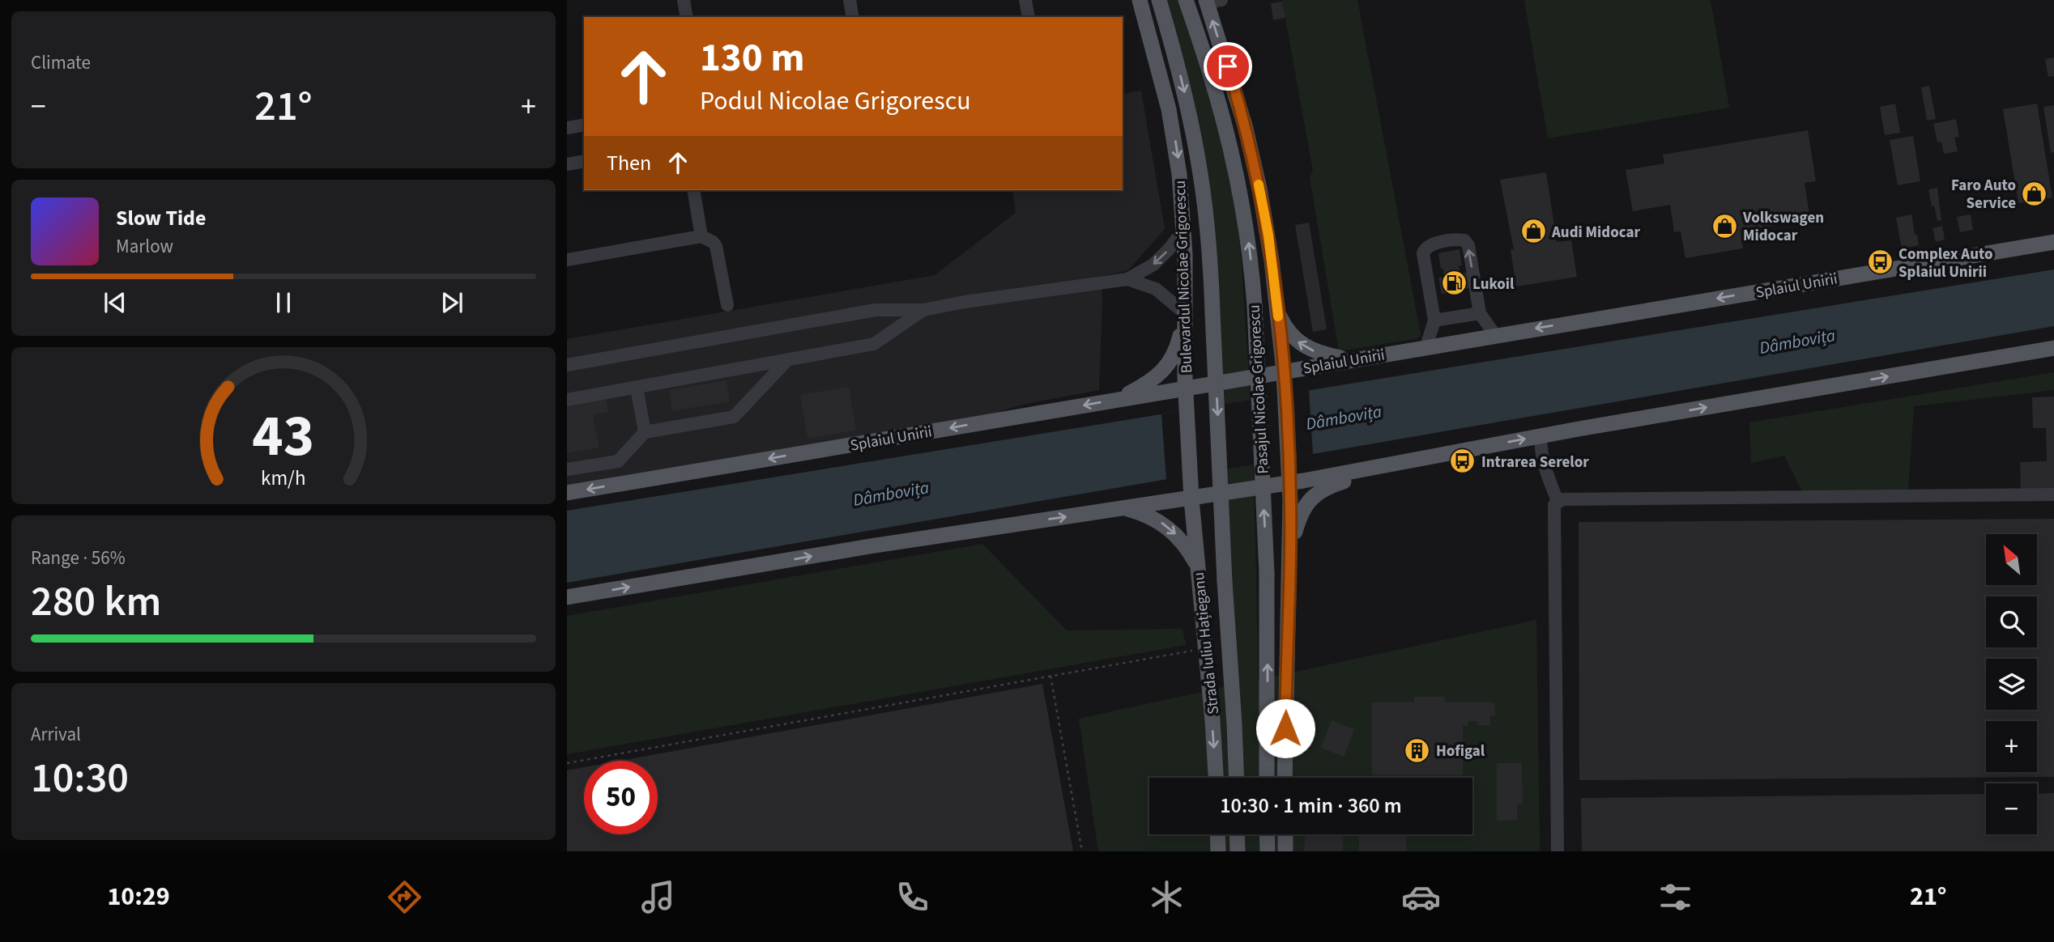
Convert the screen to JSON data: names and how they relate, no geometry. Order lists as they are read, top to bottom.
{
  "streets": {
    "main road": [
      "Bulevardul Nicolae Grigorescu",
      "Splaiul Unirii",
      "Pasajul Nicolae Grigorescu",
      "Strada Iuliu Hațieganu"
    ]
  },
  "crossings": [
    ["Bulevardul Nicolae Grigorescu", "Splaiul Unirii"],
    ["Bulevardul Nicolae Grigorescu", "Strada Iuliu Hațieganu"]
  ],
  "water": ["Dâmbovița"],
  "places": {
    "shop": ["Faro Auto Service", "Volkswagen Midocar", "Audi Midocar"],
    "bus stop": ["Complex Auto Splaiul Unirii", "Intrarea Serelor"],
    "fuel station": ["Lukoil"],
    "building": ["Hofigal"]
  },
  "north": "top left",
  "page": {
    "tile": [
      "Climate",
      ["Range · 56%", "280 km"],
      ["Arrival", "10:30"]
    ],
    "turn": ["130 m", "Podul Nicolae Grigorescu"],
    "heat": ["−", "21°", "+"],
    "then": "Then",
    "song": ["Slow Tide", "Marlow"],
    "map_buttons": ["+", "−"],
    "limit": "50",
    "trip": "10:30 · 1 min · 360 m",
    "tabs": ["10:29", "21°"],
    "gauge": ["43", "km/h"]
  }
}
